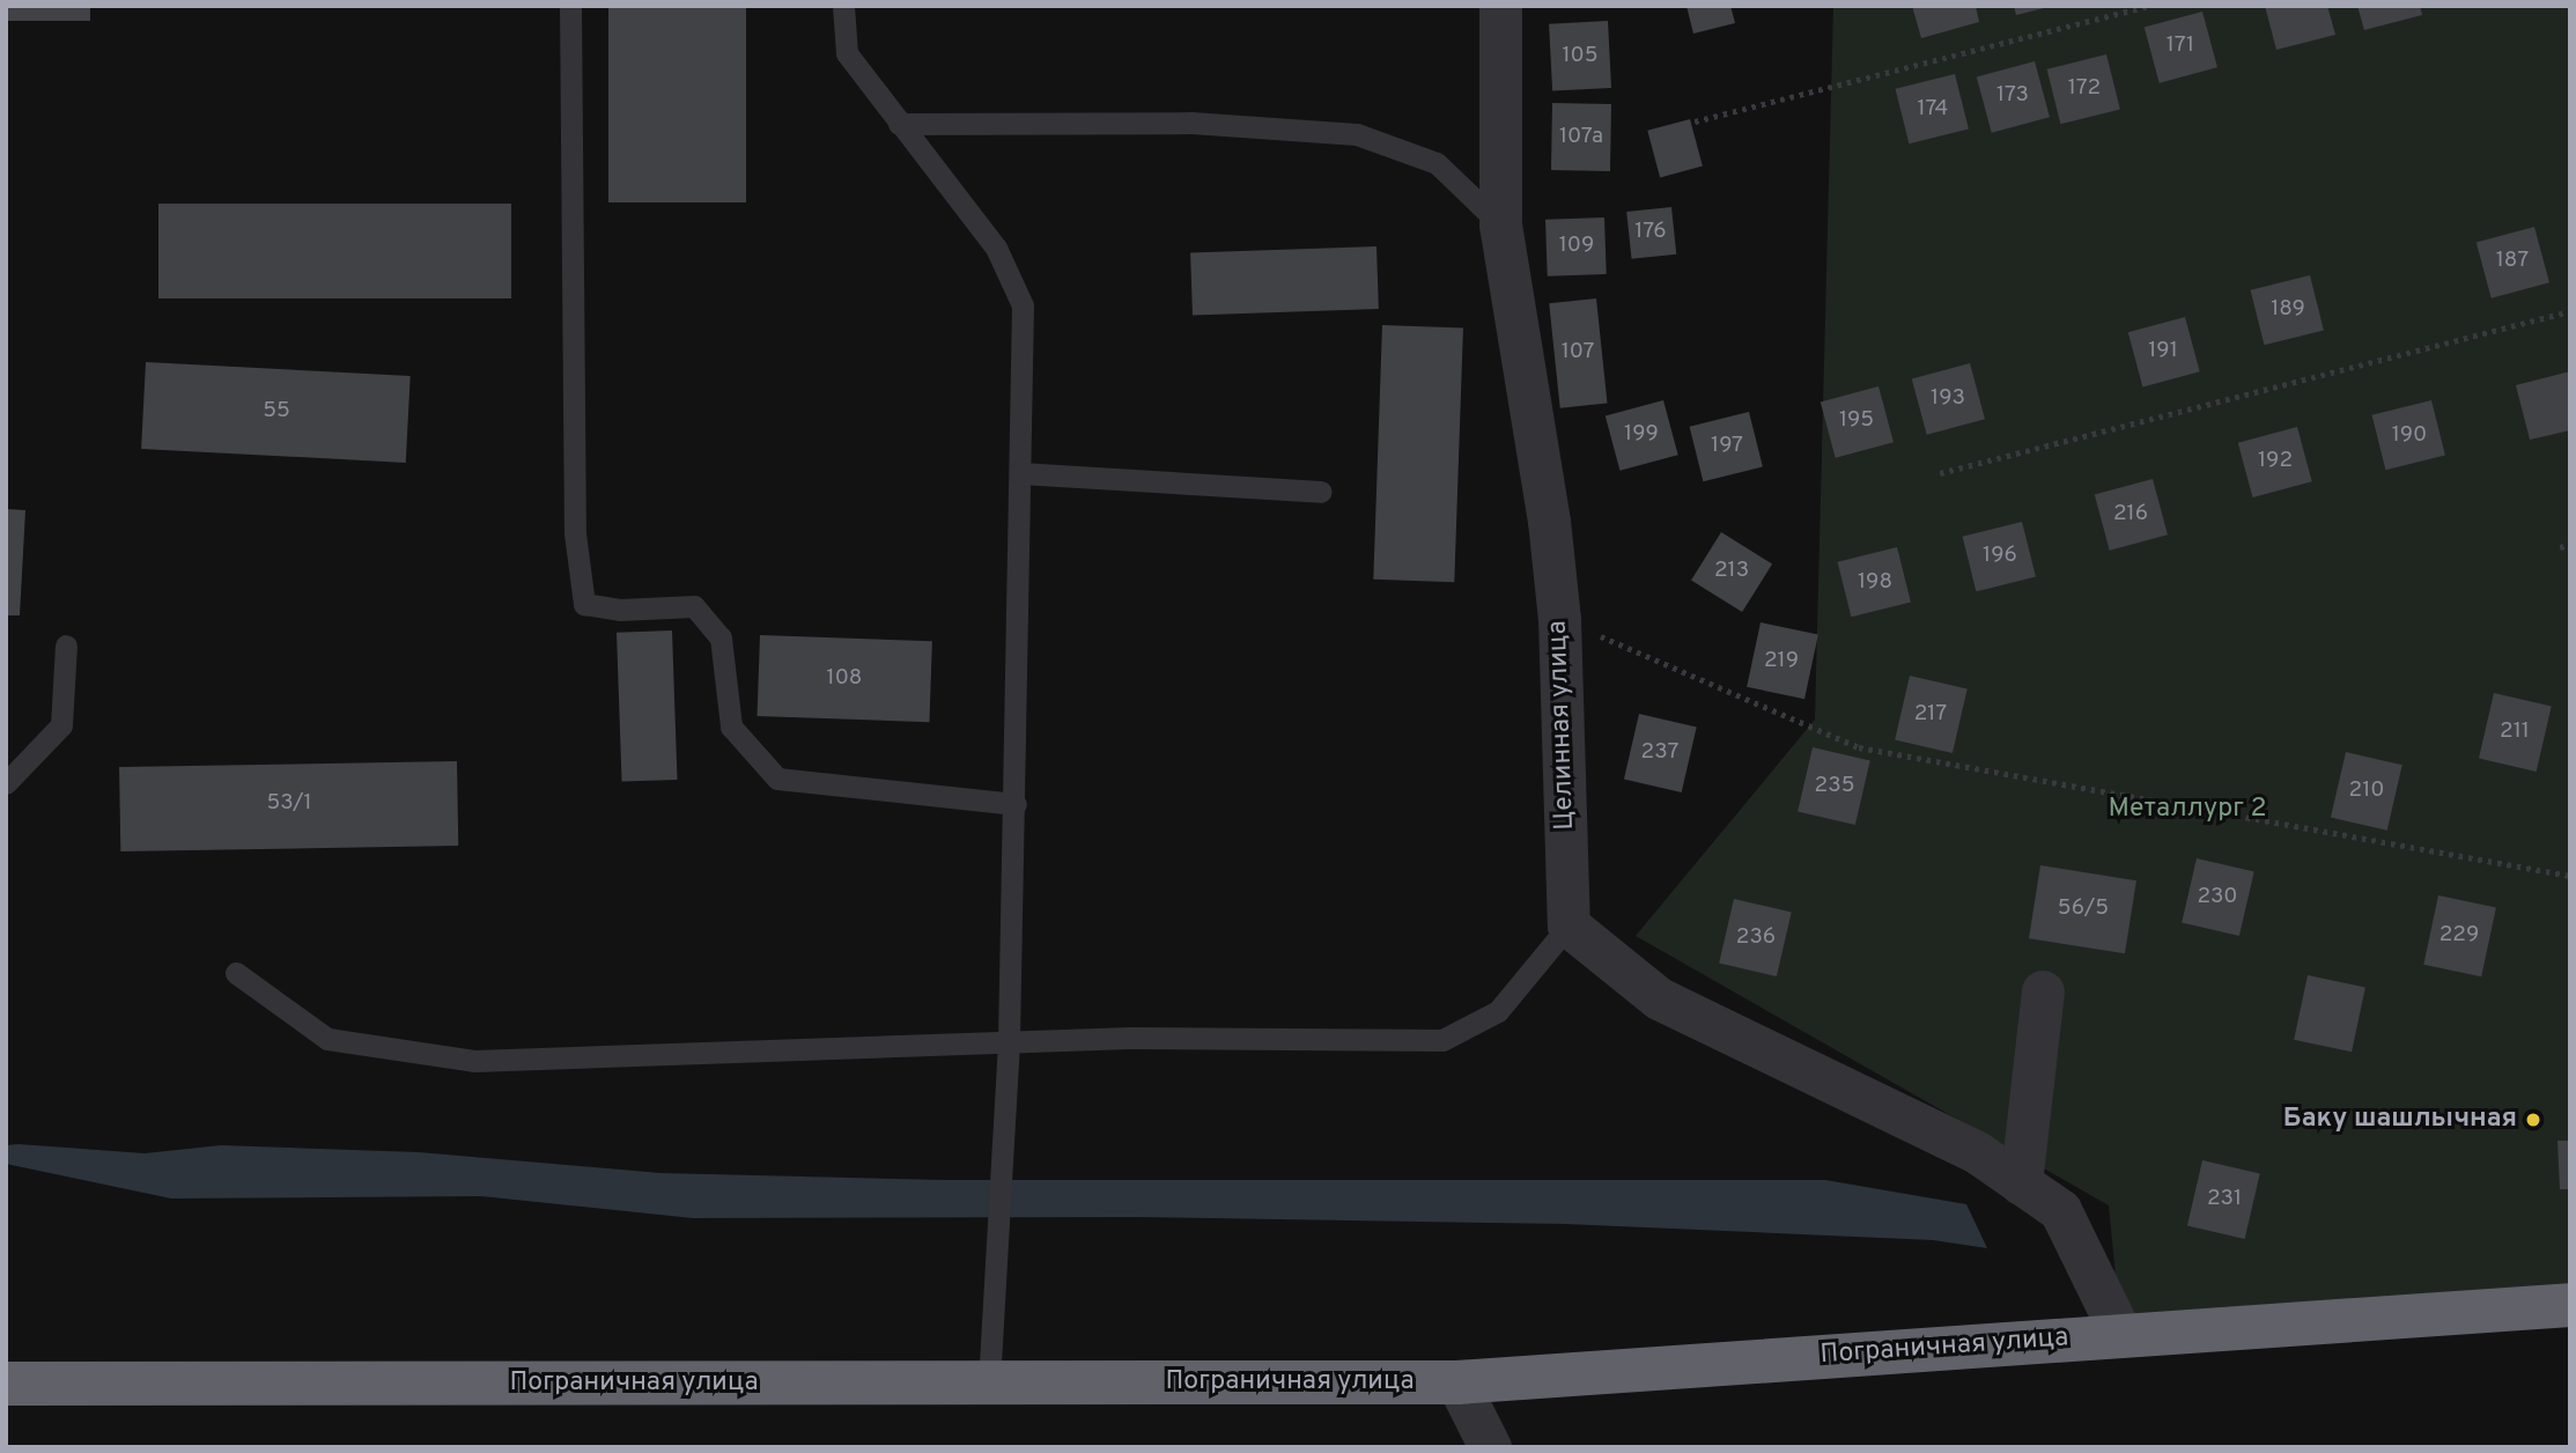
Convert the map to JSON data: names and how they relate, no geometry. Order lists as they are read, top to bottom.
{
  "streets": {
    "highway": ["Пограничная улица"],
    "street": ["Целинная улица"]
  },
  "parks": ["Металлург 2"],
  "places": ["Баку шашлычная"],
  "house_numbers": [
    "171",
    "105",
    "172",
    "173",
    "174",
    "107а",
    "176",
    "109",
    "187",
    "189",
    "191",
    "107",
    "193",
    "55",
    "195",
    "199",
    "190",
    "197",
    "192",
    "216",
    "196",
    "213",
    "198",
    "219",
    "108",
    "217",
    "211",
    "237",
    "235",
    "210",
    "53/1",
    "230",
    "56/5",
    "229",
    "236",
    "231"
  ]
}
